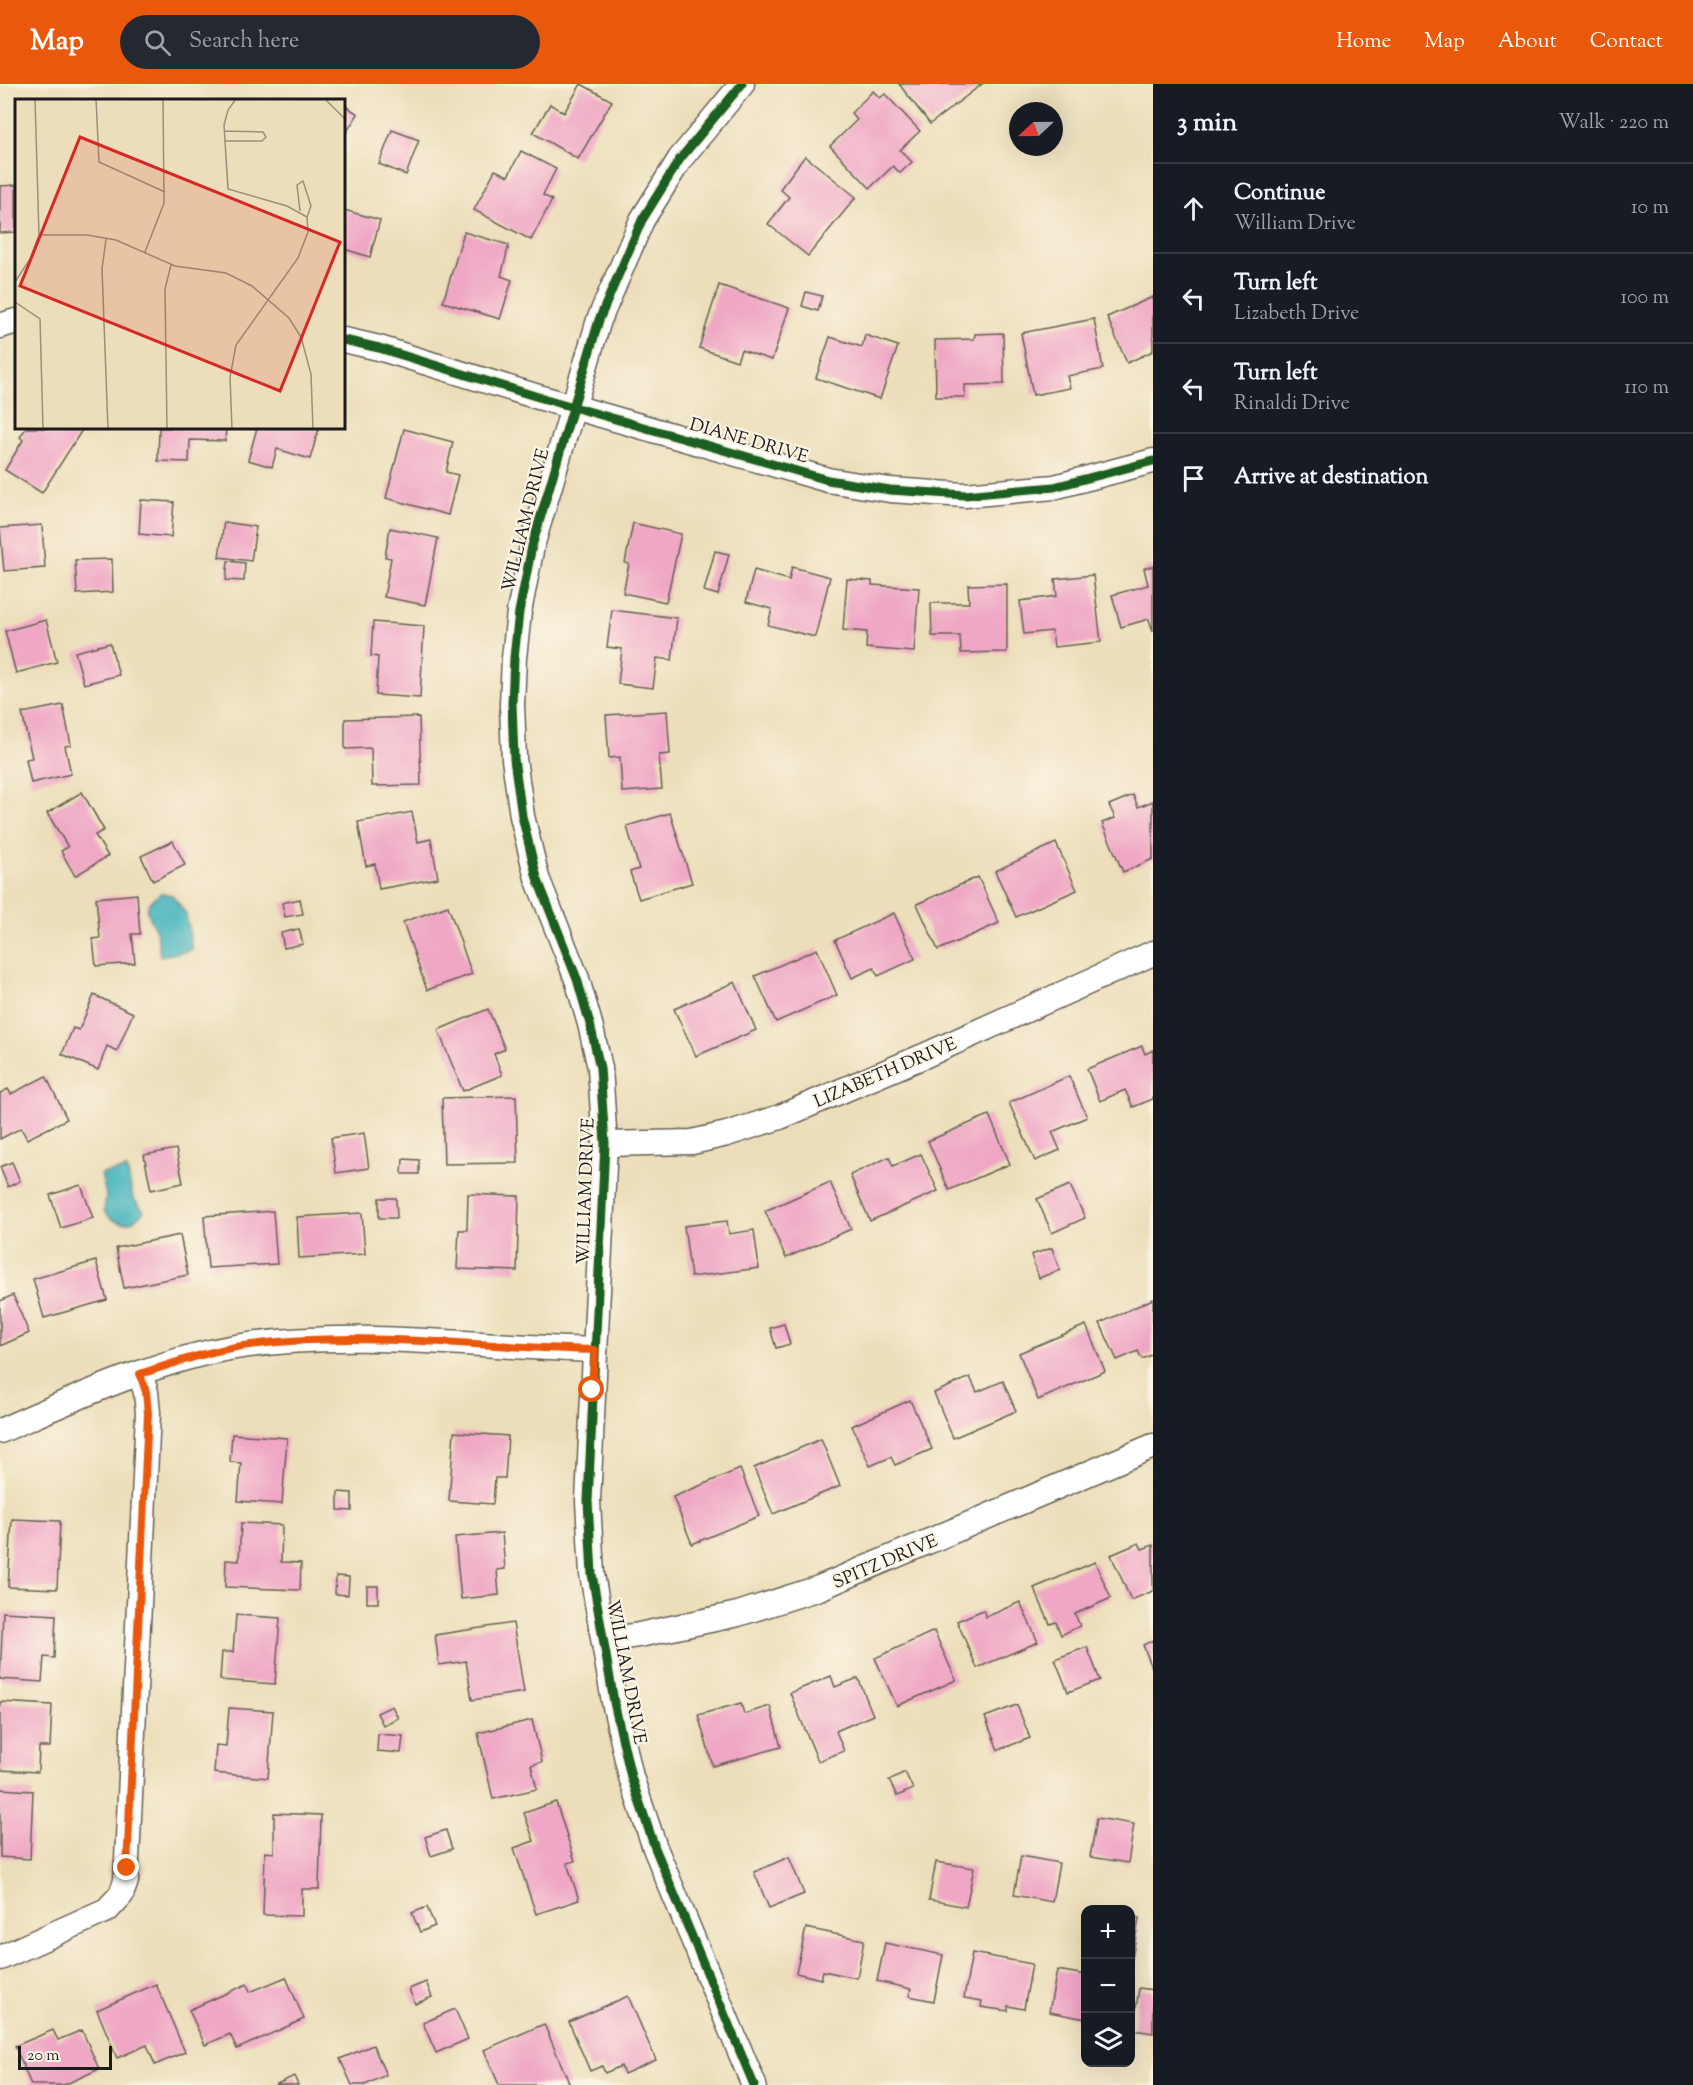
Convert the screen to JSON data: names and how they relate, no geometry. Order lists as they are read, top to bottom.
{
  "streets": {
    "street": [
      "DIANE DRIVE",
      "WILLIAM DRIVE",
      "LIZABETH DRIVE",
      "SPITZ DRIVE"
    ]
  },
  "crossings": [
    ["DIANE DRIVE", "WILLIAM DRIVE"],
    ["WILLIAM DRIVE", "LIZABETH DRIVE"],
    ["WILLIAM DRIVE", "SPITZ DRIVE"]
  ],
  "scale_bar": "20 m",
  "north": "left",
  "page": {
    "header": "Map",
    "search": "Search here",
    "nav": [
      "Home",
      "Map",
      "About",
      "Contact"
    ],
    "heading": ["3 min", "Walk · 220 m"],
    "list": [
      ["Continue", "William Drive", "10 m"],
      ["Turn left", "Lizabeth Drive", "100 m"],
      ["Turn left", "Rinaldi Drive", "110 m"],
      "Arrive at destination"
    ],
    "map_buttons": ["+", "−"],
    "scale": "20 m"
  }
}
